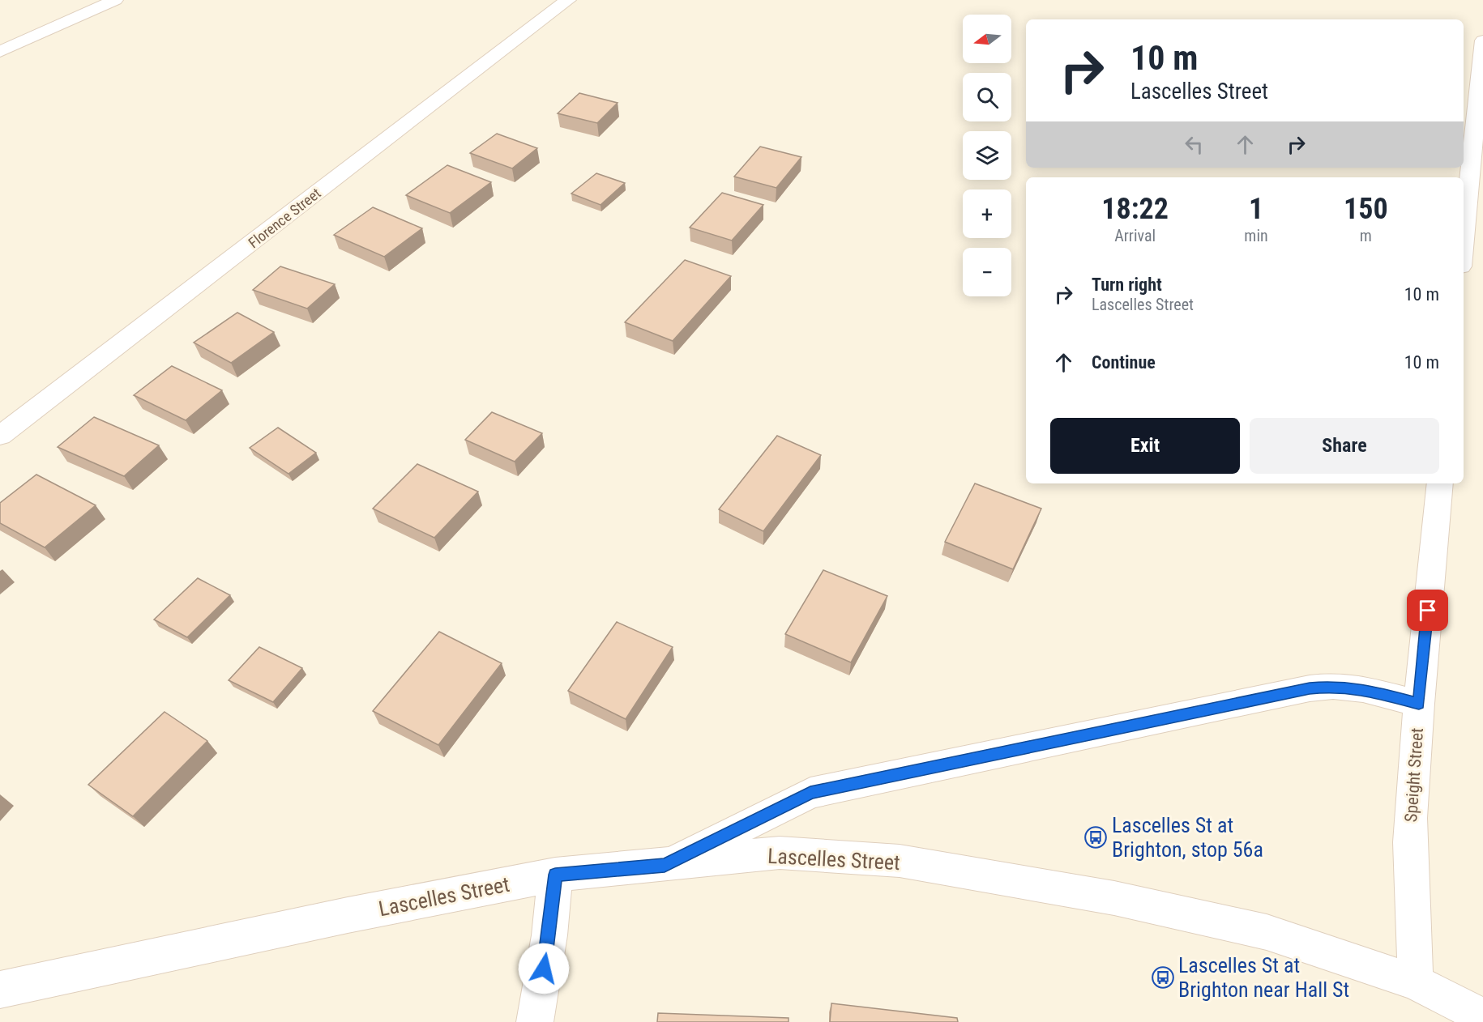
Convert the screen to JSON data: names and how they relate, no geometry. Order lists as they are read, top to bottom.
{
  "streets": {
    "street": ["Florence Street", "Speight Street", "Lascelles Street"]
  },
  "crossings": [
    ["Speight Street", "Lascelles Street"]
  ],
  "places": {
    "bus stop": ["Lascelles St at Brighton, stop 56a", "Lascelles St at Brighton near Hall St"]
  },
  "north": "left",
  "page": {
    "map_buttons": ["+", "−"],
    "turn": ["10 m", "Lascelles Street"],
    "eta": [
      "18:22",
      "Arrival",
      "1",
      "min",
      "150",
      "m"
    ],
    "list": [
      {
        "name": "Turn right",
        "note": "Lascelles Street",
        "value": "10 m"
      },
      {
        "name": "Continue",
        "value": "10 m"
      }
    ],
    "buttons": ["Exit", "Share"]
  }
}
